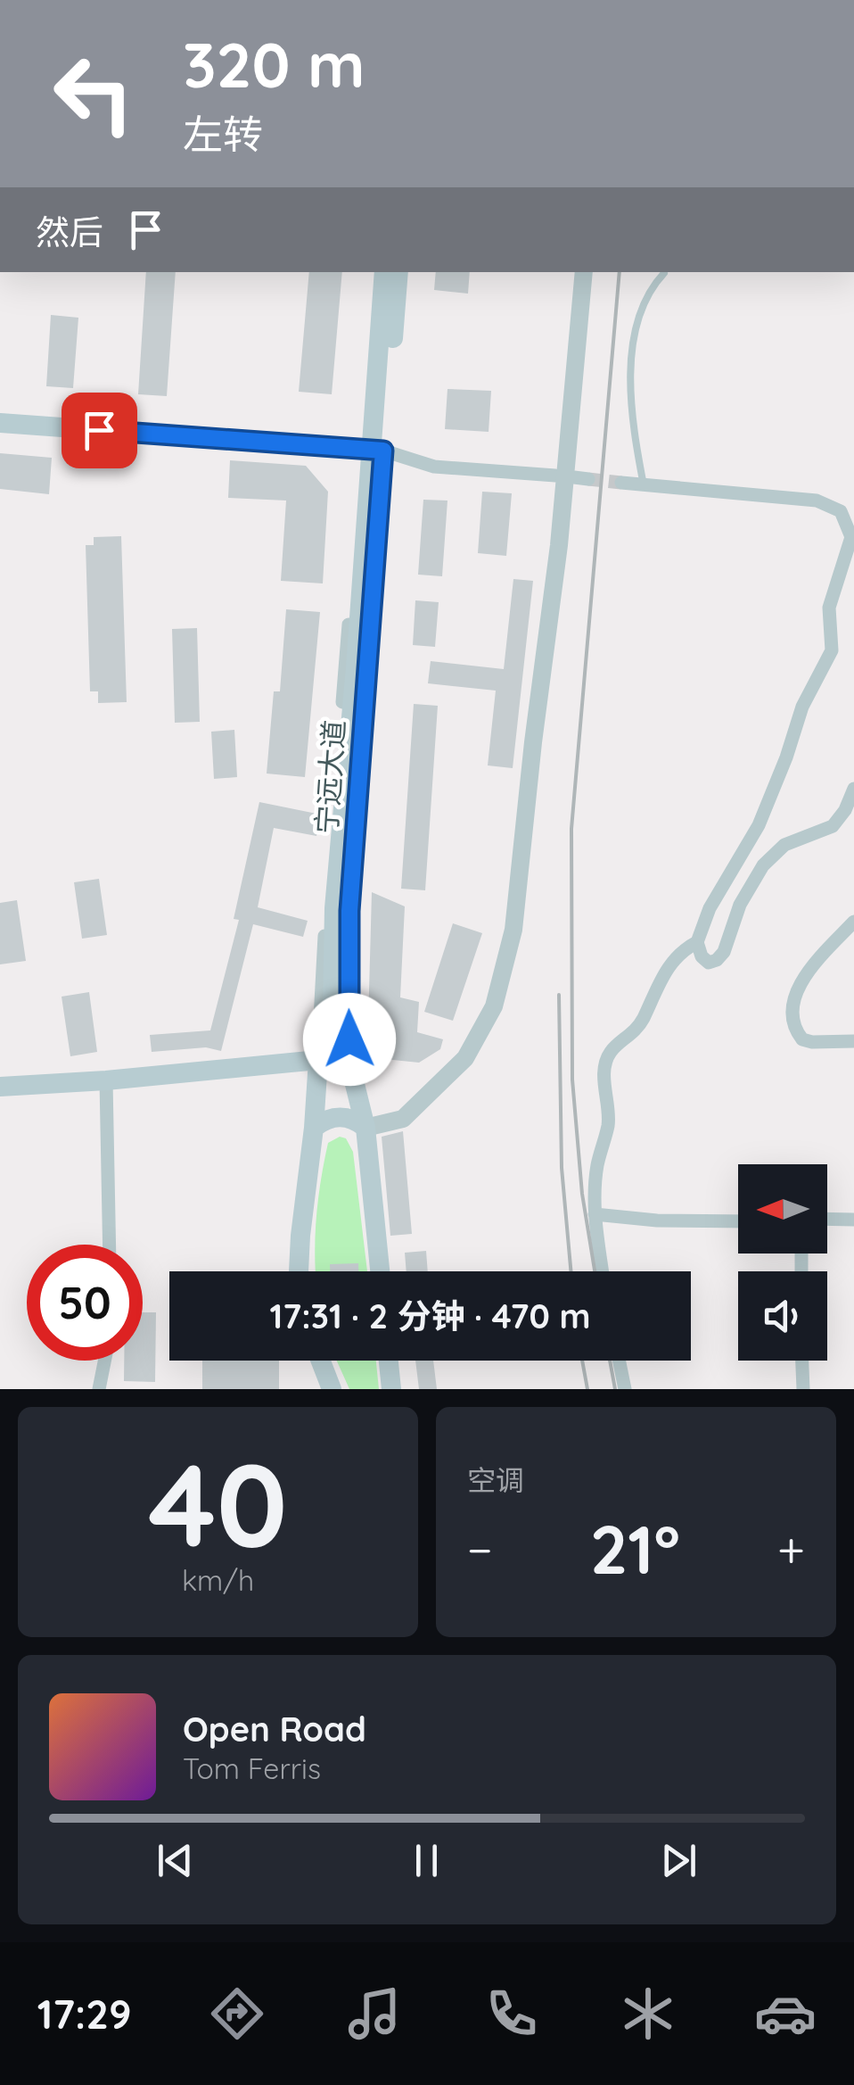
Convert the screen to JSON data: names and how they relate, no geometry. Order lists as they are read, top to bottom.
{
  "streets": {
    "main road": ["宁远大道"]
  },
  "north": "left",
  "page": {
    "turn": ["320 m", "左转"],
    "then": "然后",
    "limit": "50",
    "trip": "17:31 · 2 分钟 · 470 m",
    "tile": [
      ["40", "km/h"],
      "空调"
    ],
    "heat": ["−", "21°", "+"],
    "song": ["Open Road", "Tom Ferris"],
    "tabs": "17:29"
  }
}
